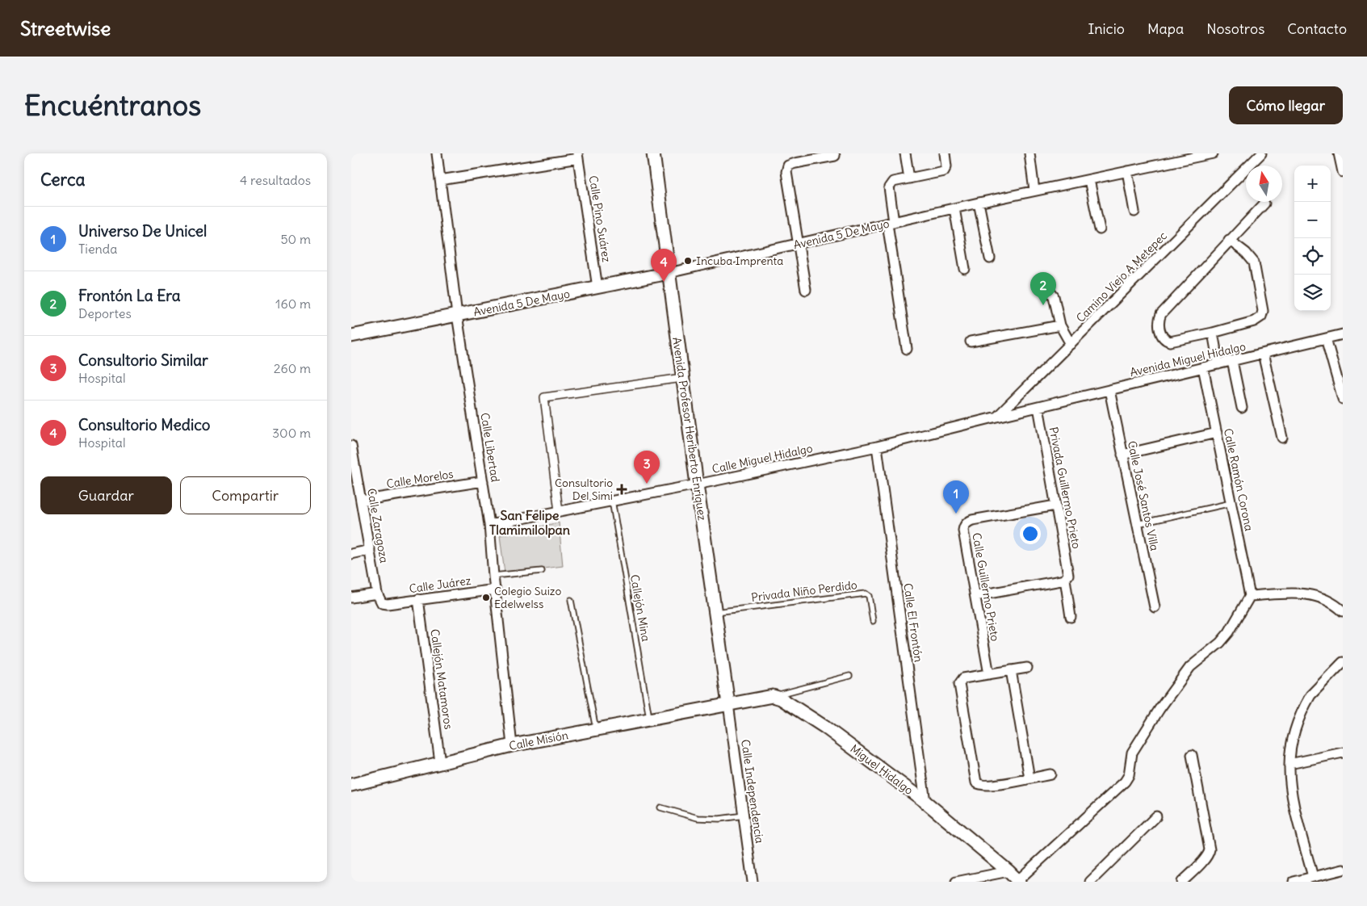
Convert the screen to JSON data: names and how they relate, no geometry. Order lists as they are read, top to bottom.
{
  "streets": {
    "main road": [
      "Avenida 5 De Mayo",
      "Avenida Profesor Heriberto Enríquez",
      "Calle Misión",
      "Miguel Hidalgo"
    ],
    "street": [
      "Calle Pino Suárez",
      "Camino Viejo A Metepec",
      "Avenida Miguel Hidalgo",
      "Calle Libertad",
      "Calle Miguel Hidalgo",
      "Calle Morelos",
      "Calle Ramón Corona",
      "Privada Guillermo Prieto",
      "Calle José Santos Villa",
      "Calle Zaragoza",
      "Calle Juárez",
      "Calle Guillermo Prieto",
      "Calle El Frontón",
      "Callejón Matamoros",
      "Calle Independencia"
    ],
    "lane": ["Privada Niño Perdido", "Callejón Mina"]
  },
  "crossings": [
    ["Calle Pino Suárez", "Avenida 5 De Mayo"],
    ["Avenida 5 De Mayo", "Avenida Profesor Heriberto Enríquez"],
    ["Avenida 5 De Mayo", "Calle Libertad"],
    ["Camino Viejo A Metepec", "Calle Miguel Hidalgo"],
    ["Avenida Miguel Hidalgo", "Calle Miguel Hidalgo"],
    ["Avenida Miguel Hidalgo", "Calle Ramón Corona"],
    ["Avenida Miguel Hidalgo", "Privada Guillermo Prieto"],
    ["Avenida Miguel Hidalgo", "Calle José Santos Villa"],
    ["Avenida Profesor Heriberto Enríquez", "Calle Miguel Hidalgo"],
    ["Avenida Profesor Heriberto Enríquez", "Privada Niño Perdido"],
    ["Avenida Profesor Heriberto Enríquez", "Calle Misión"],
    ["Avenida Profesor Heriberto Enríquez", "Calle Independencia"],
    ["Calle Libertad", "Calle Miguel Hidalgo"],
    ["Calle Libertad", "Calle Morelos"],
    ["Calle Libertad", "Calle Juárez"],
    ["Calle Libertad", "Calle Misión"],
    ["Calle Miguel Hidalgo", "Privada Guillermo Prieto"],
    ["Calle Miguel Hidalgo", "Callejón Mina"],
    ["Calle Miguel Hidalgo", "Calle El Frontón"],
    ["Calle Morelos", "Calle Zaragoza"],
    ["Privada Guillermo Prieto", "Calle Guillermo Prieto"],
    ["Calle Zaragoza", "Calle Juárez"],
    ["Calle Juárez", "Callejón Matamoros"],
    ["Callejón Mina", "Calle Misión"],
    ["Calle El Frontón", "Miguel Hidalgo"],
    ["Callejón Matamoros", "Calle Misión"],
    ["Calle Misión", "Calle Independencia"]
  ],
  "districts": ["San Felipe Tlamimilolpan"],
  "places": {
    "other": ["Incuba Imprenta", "Colegio Suizo Edelwelss"],
    "health": ["Consultorio Del Simi"]
  },
  "north": "top",
  "page": {
    "header": "Streetwise",
    "nav": [
      "Inicio",
      "Mapa",
      "Nosotros",
      "Contacto"
    ],
    "buttons": [
      "Cómo llegar",
      ["Guardar", "Compartir"]
    ],
    "title": "Encuéntranos",
    "heading": ["Cerca", "4 resultados"],
    "map_buttons": ["+", "−"],
    "list": [
      {
        "mark": "1",
        "name": "Universo De Unicel",
        "note": "Tienda",
        "value": "50 m"
      },
      {
        "mark": "2",
        "name": "Frontón La Era",
        "note": "Deportes",
        "value": "160 m"
      },
      {
        "mark": "3",
        "name": "Consultorio Similar",
        "note": "Hospital",
        "value": "260 m"
      },
      {
        "mark": "4",
        "name": "Consultorio Medico",
        "note": "Hospital",
        "value": "300 m"
      }
    ],
    "pins": [
      "4",
      "2",
      "3",
      "1"
    ]
  }
}
